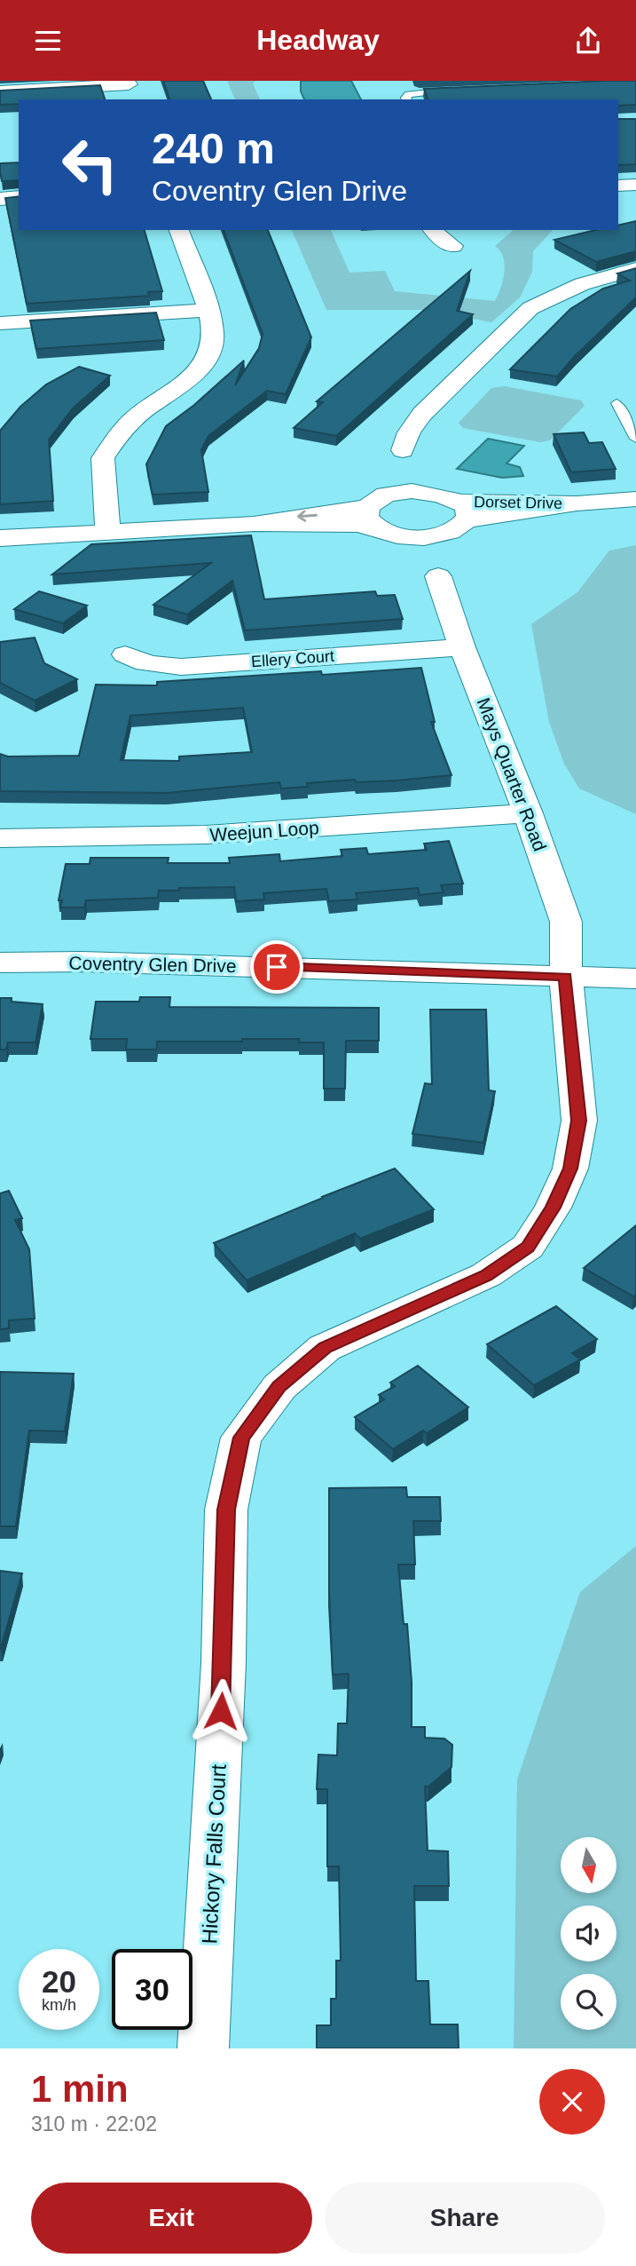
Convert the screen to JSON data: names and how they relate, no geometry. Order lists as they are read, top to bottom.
{
  "streets": {
    "street": [
      "Dorset Drive",
      "Ellery Court",
      "Mays Quarter Road",
      "Weejun Loop",
      "Coventry Glen Drive",
      "Hickory Falls Court"
    ]
  },
  "crossings": [
    ["Ellery Court", "Mays Quarter Road"],
    ["Mays Quarter Road", "Weejun Loop"],
    ["Mays Quarter Road", "Coventry Glen Drive"],
    ["Mays Quarter Road", "Hickory Falls Court"],
    ["Coventry Glen Drive", "Hickory Falls Court"]
  ],
  "north": "bottom",
  "page": {
    "header": "Headway",
    "turn": ["240 m", "Coventry Glen Drive"],
    "speed": "20 km/h",
    "limit": "30",
    "heading": ["1 min", "310 m · 22:02"],
    "buttons": ["Exit", "Share"]
  }
}
